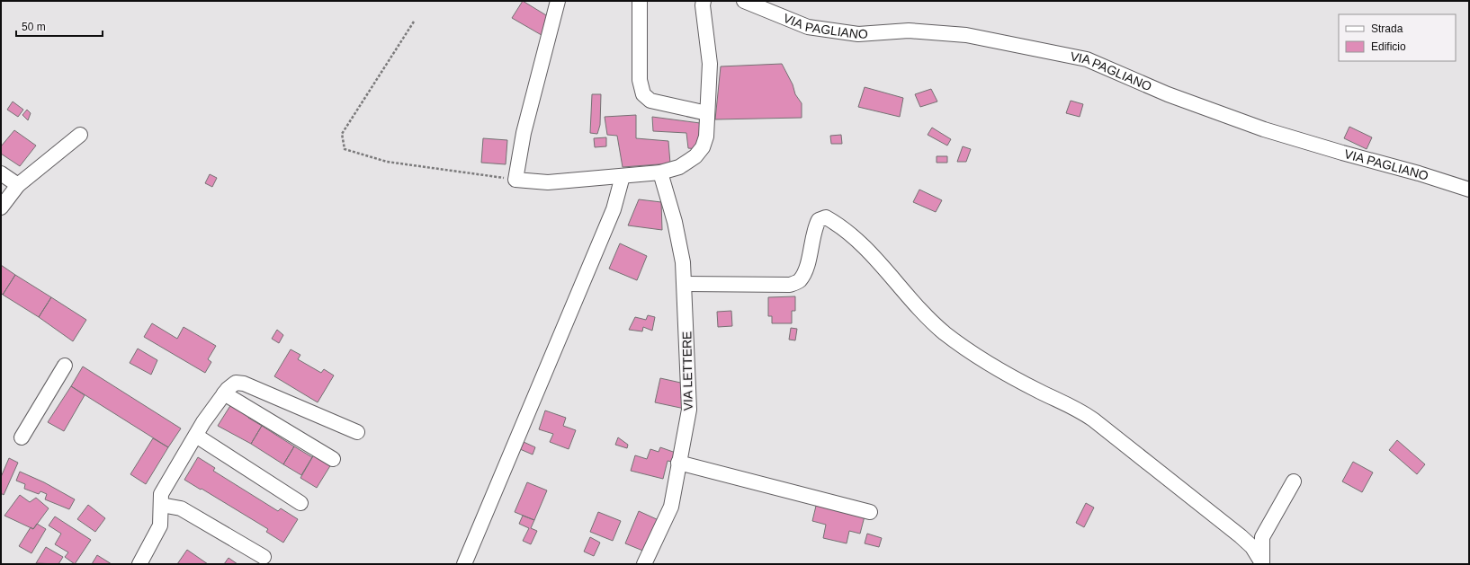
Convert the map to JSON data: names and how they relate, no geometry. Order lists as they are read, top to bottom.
{
  "streets": {
    "street": ["VIA PAGLIANO", "VIA LETTERE"]
  },
  "legend": ["Strada", "Edificio"],
  "scale_bar": "50 m"
}
